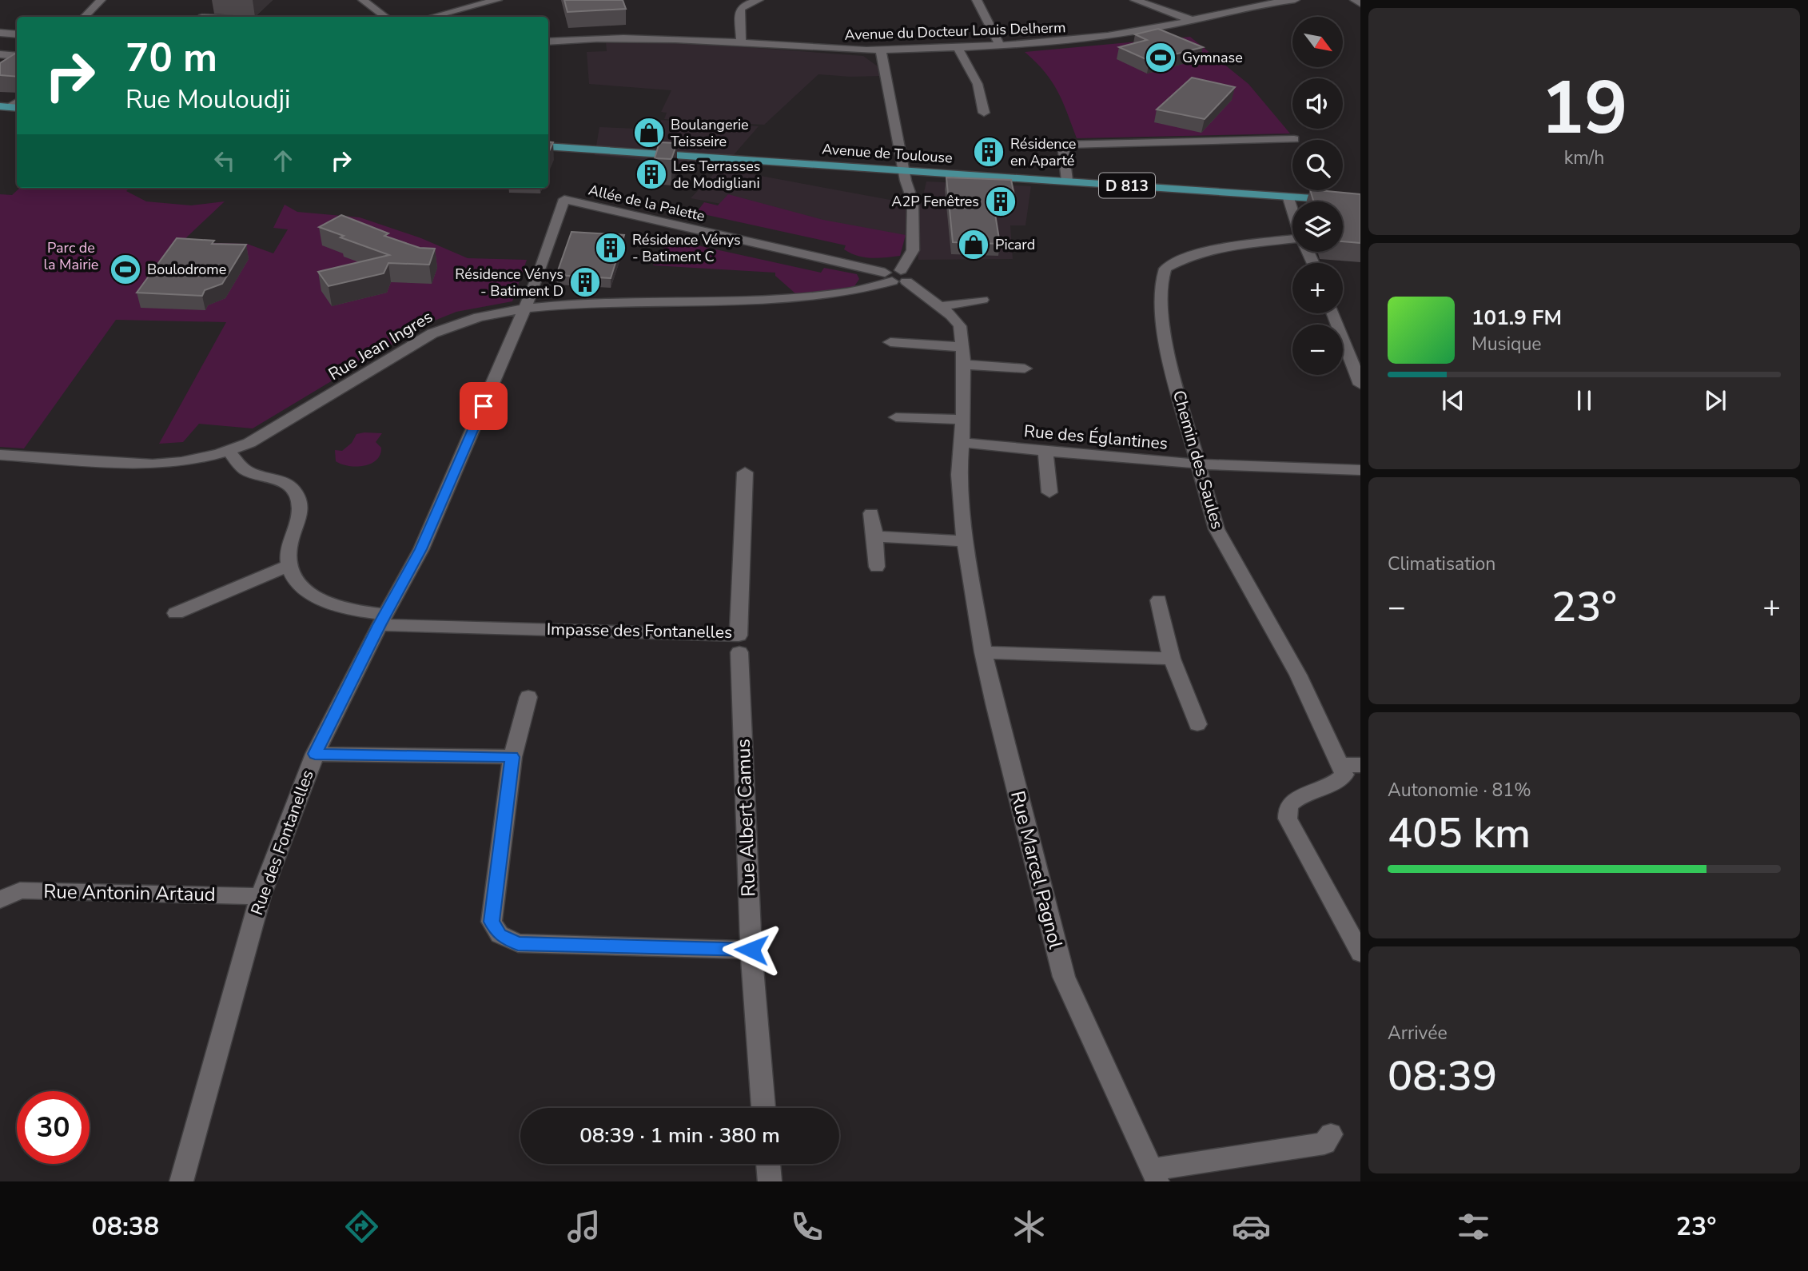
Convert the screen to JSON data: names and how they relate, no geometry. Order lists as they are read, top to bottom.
{
  "streets": {
    "main road": ["Avenue de Toulouse", "D 813"],
    "street": [
      "Avenue du Docteur Louis Delherm",
      "Allée de la Palette",
      "Rue Jean Ingres",
      "Rue des Églantines",
      "Chemin des Saules",
      "Impasse des Fontanelles",
      "Rue Albert Camus",
      "Rue des Fontanelles",
      "Rue Marcel Pagnol",
      "Rue Antonin Artaud"
    ]
  },
  "crossings": [
    ["Allée de la Palette", "Rue Jean Ingres"],
    ["Allée de la Palette", "Rue des Fontanelles"],
    ["Allée de la Palette", "Rue Marcel Pagnol"],
    ["Rue Jean Ingres", "Rue des Fontanelles"],
    ["Rue Jean Ingres", "Rue Marcel Pagnol"],
    ["Rue des Églantines", "Chemin des Saules"],
    ["Rue des Églantines", "Rue Marcel Pagnol"],
    ["Impasse des Fontanelles", "Rue des Fontanelles"],
    ["Rue des Fontanelles", "Rue Antonin Artaud"]
  ],
  "parks": ["Parc de la Mairie"],
  "places": {
    "sports": ["Gymnase", "Boulodrome"],
    "shop": ["Boulangerie Teisseire", "Picard"],
    "building": [
      "Résidence en Aparté",
      "Les Terrasses de Modigliani",
      "A2P Fenêtres",
      "Résidence Vénys - Batiment C",
      "Résidence Vénys - Batiment D"
    ]
  },
  "north": "bottom right",
  "page": {
    "tile": [
      ["19", "km/h"],
      "Climatisation",
      ["Autonomie · 81%", "405 km"],
      ["Arrivée", "08:39"]
    ],
    "map_buttons": ["+", "−"],
    "turn": ["70 m", "Rue Mouloudji"],
    "song": ["101.9 FM", "Musique"],
    "heat": ["−", "23°", "+"],
    "limit": "30",
    "trip": "08:39 · 1 min · 380 m",
    "tabs": ["08:38", "23°"]
  }
}
